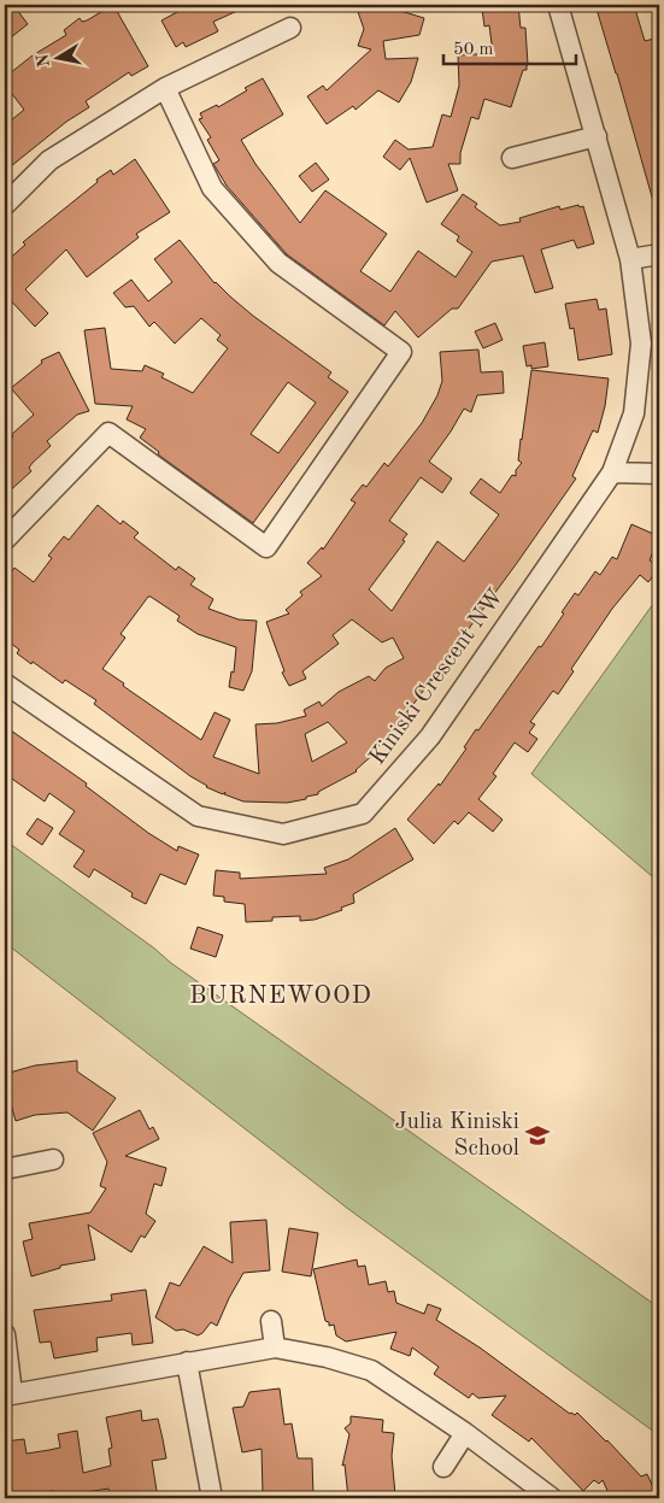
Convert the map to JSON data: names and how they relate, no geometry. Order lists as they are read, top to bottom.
{
  "streets": {
    "street": ["Kiniski Crescent NW"]
  },
  "districts": ["BURNEWOOD"],
  "places": {
    "school or university": ["Julia Kiniski School"]
  },
  "scale_bar": "50 m",
  "north": "left"
}
